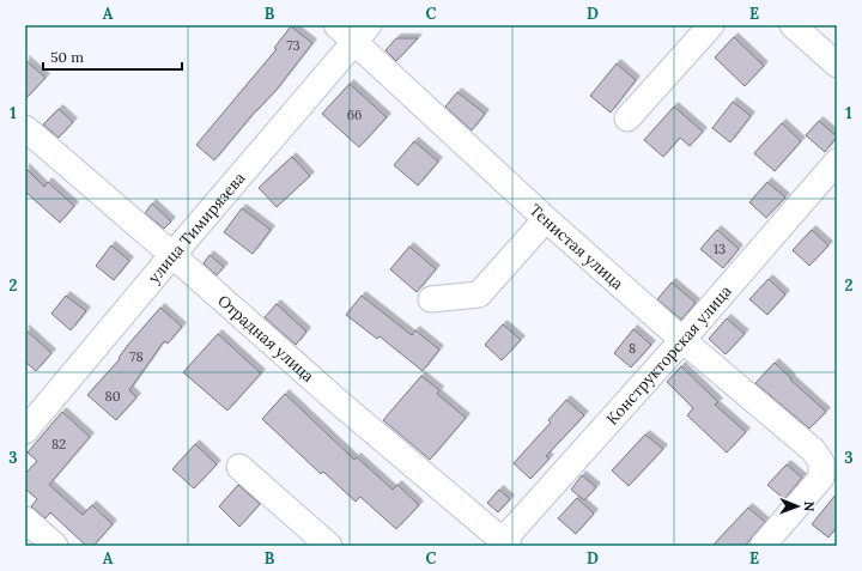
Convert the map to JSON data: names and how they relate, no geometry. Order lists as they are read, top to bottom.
{
  "streets": {
    "street": [
      "улица Тимирязева",
      "Тенистая улица",
      "Отрадная улица",
      "Конструкторская улица"
    ]
  },
  "crossings": [
    ["улица Тимирязева", "Тенистая улица"],
    ["улица Тимирязева", "Отрадная улица"],
    ["Тенистая улица", "Конструкторская улица"],
    ["Отрадная улица", "Конструкторская улица"]
  ],
  "house_numbers": [
    "73",
    "66",
    "13",
    "8",
    "78",
    "80",
    "82"
  ],
  "scale_bar": "50 m",
  "north": "right",
  "grid": {
    "columns": [
      "A",
      "B",
      "C",
      "D",
      "E"
    ],
    "rows": ["1", "2", "3"]
  }
}
